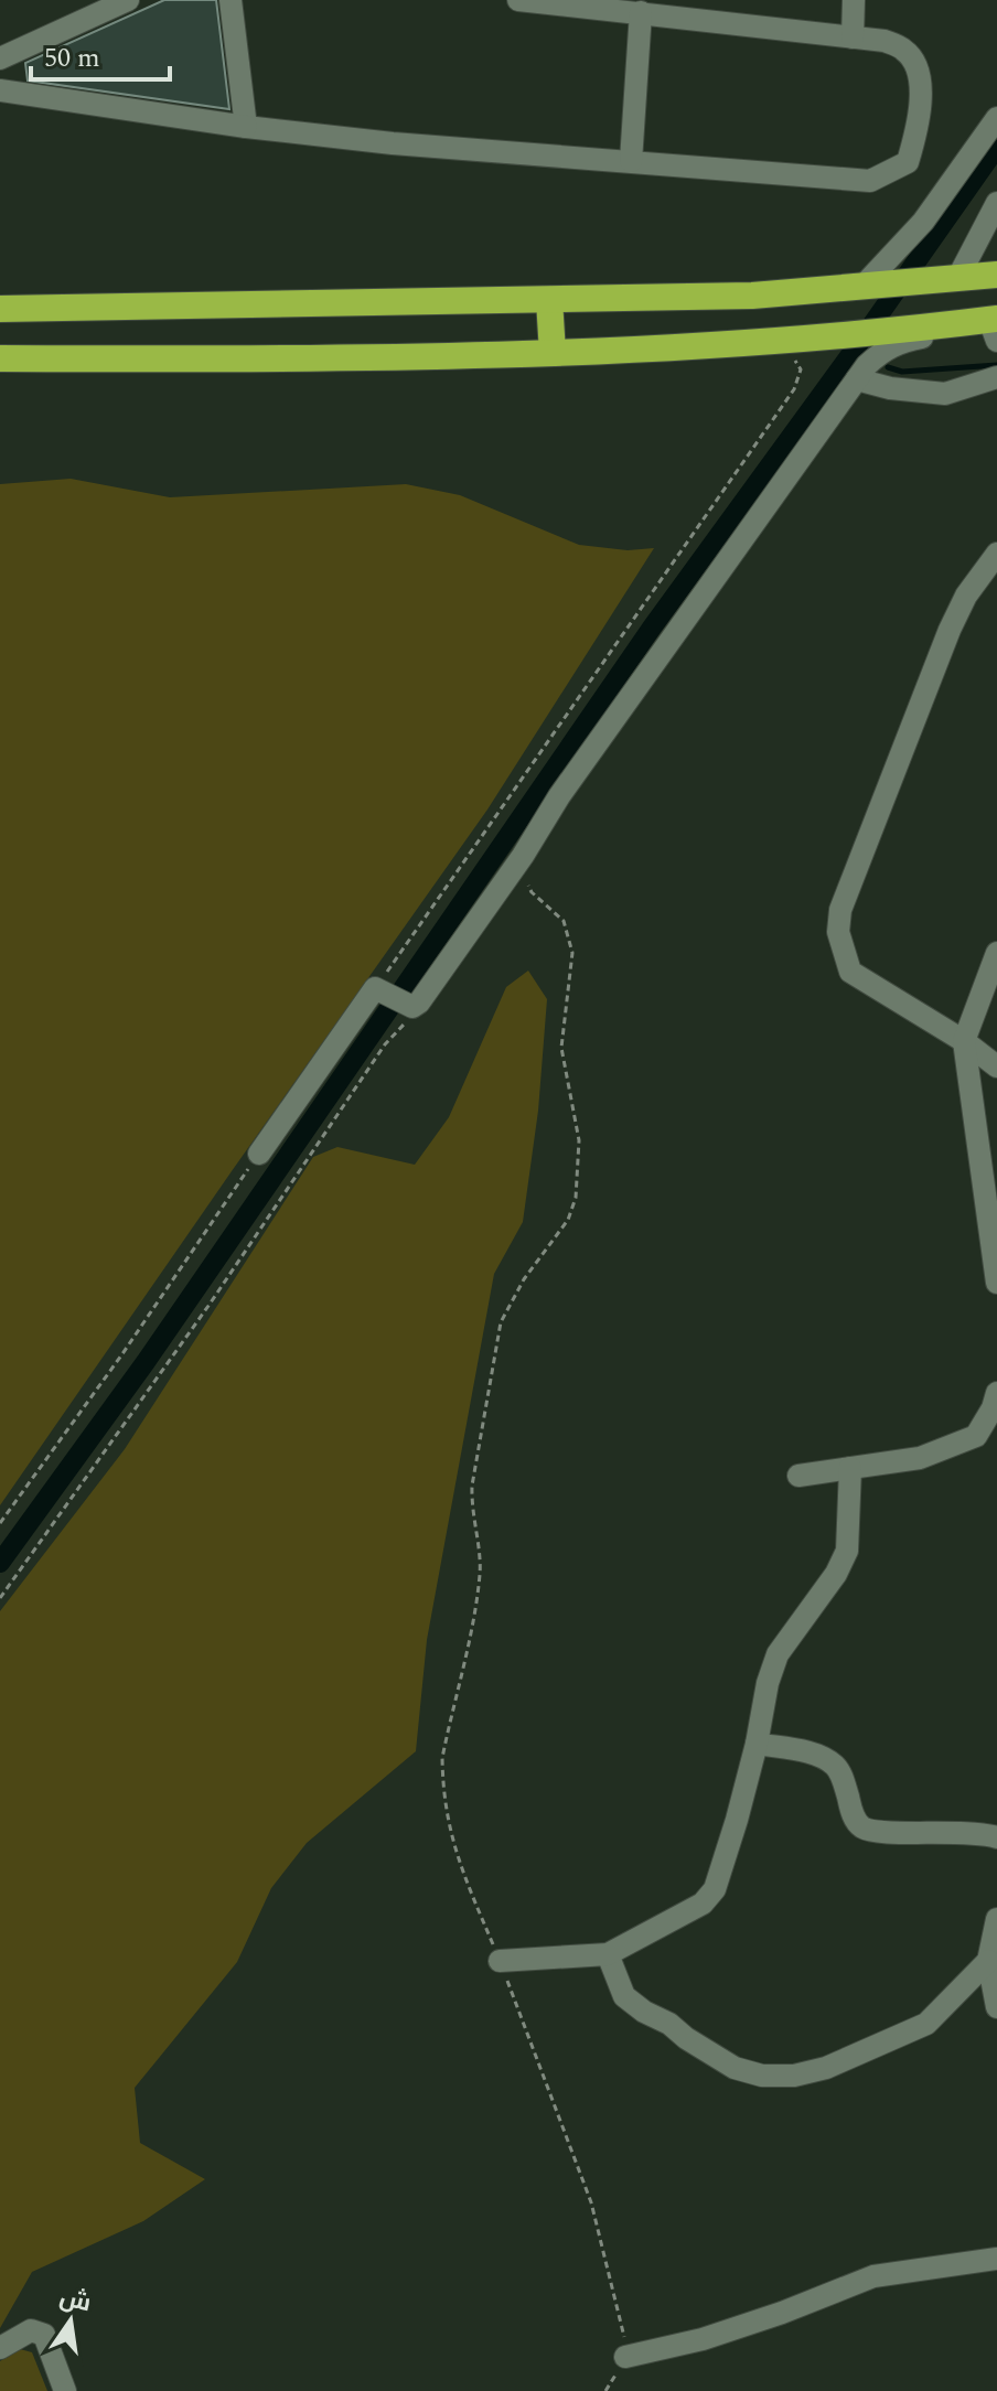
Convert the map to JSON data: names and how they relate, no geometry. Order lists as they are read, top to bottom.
{
  "scale_bar": "50 m",
  "north": "top"
}
